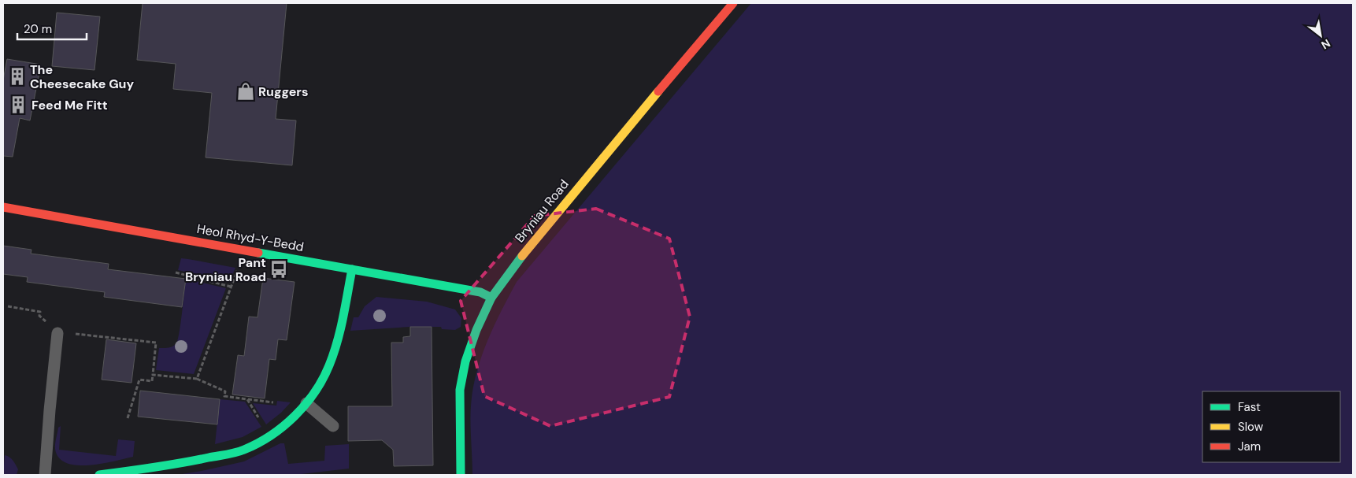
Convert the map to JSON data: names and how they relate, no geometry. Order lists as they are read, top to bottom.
{
  "streets": {
    "street": ["Bryniau Road", "Heol Rhyd-Y-Bedd"]
  },
  "crossings": [
    ["Bryniau Road", "Heol Rhyd-Y-Bedd"]
  ],
  "places": {
    "building": ["The Cheesecake Guy", "Feed Me Fitt"],
    "shop": ["Ruggers"],
    "bus stop": ["Pant Bryniau Road"]
  },
  "legend": ["Fast", "Slow", "Jam"],
  "scale_bar": "20 m",
  "north": "bottom right"
}
